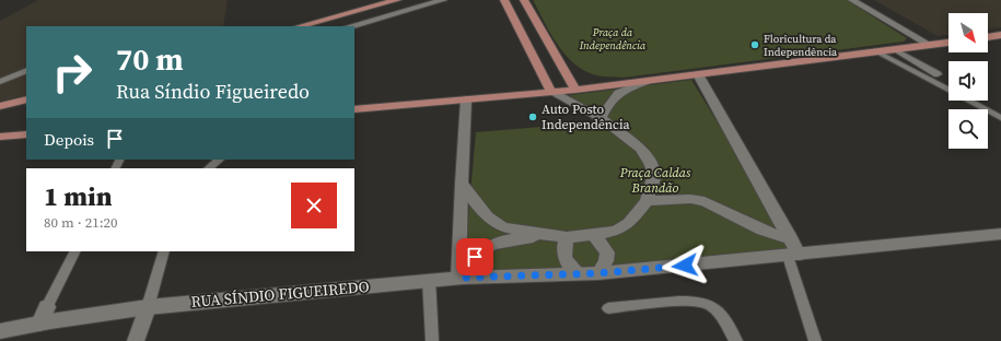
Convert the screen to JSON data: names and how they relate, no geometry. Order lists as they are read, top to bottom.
{
  "streets": {
    "street": ["RUA SÍNDIO FIGUEIREDO"]
  },
  "parks": ["Praça da Independência", "Praça Caldas Brandão"],
  "places": ["Floricultura da Independência", "Auto Posto Independência"],
  "north": "bottom right",
  "page": {
    "turn": ["70 m", "Rua Síndio Figueiredo"],
    "then": "Depois",
    "heading": ["1 min", "80 m · 21:20"]
  }
}
